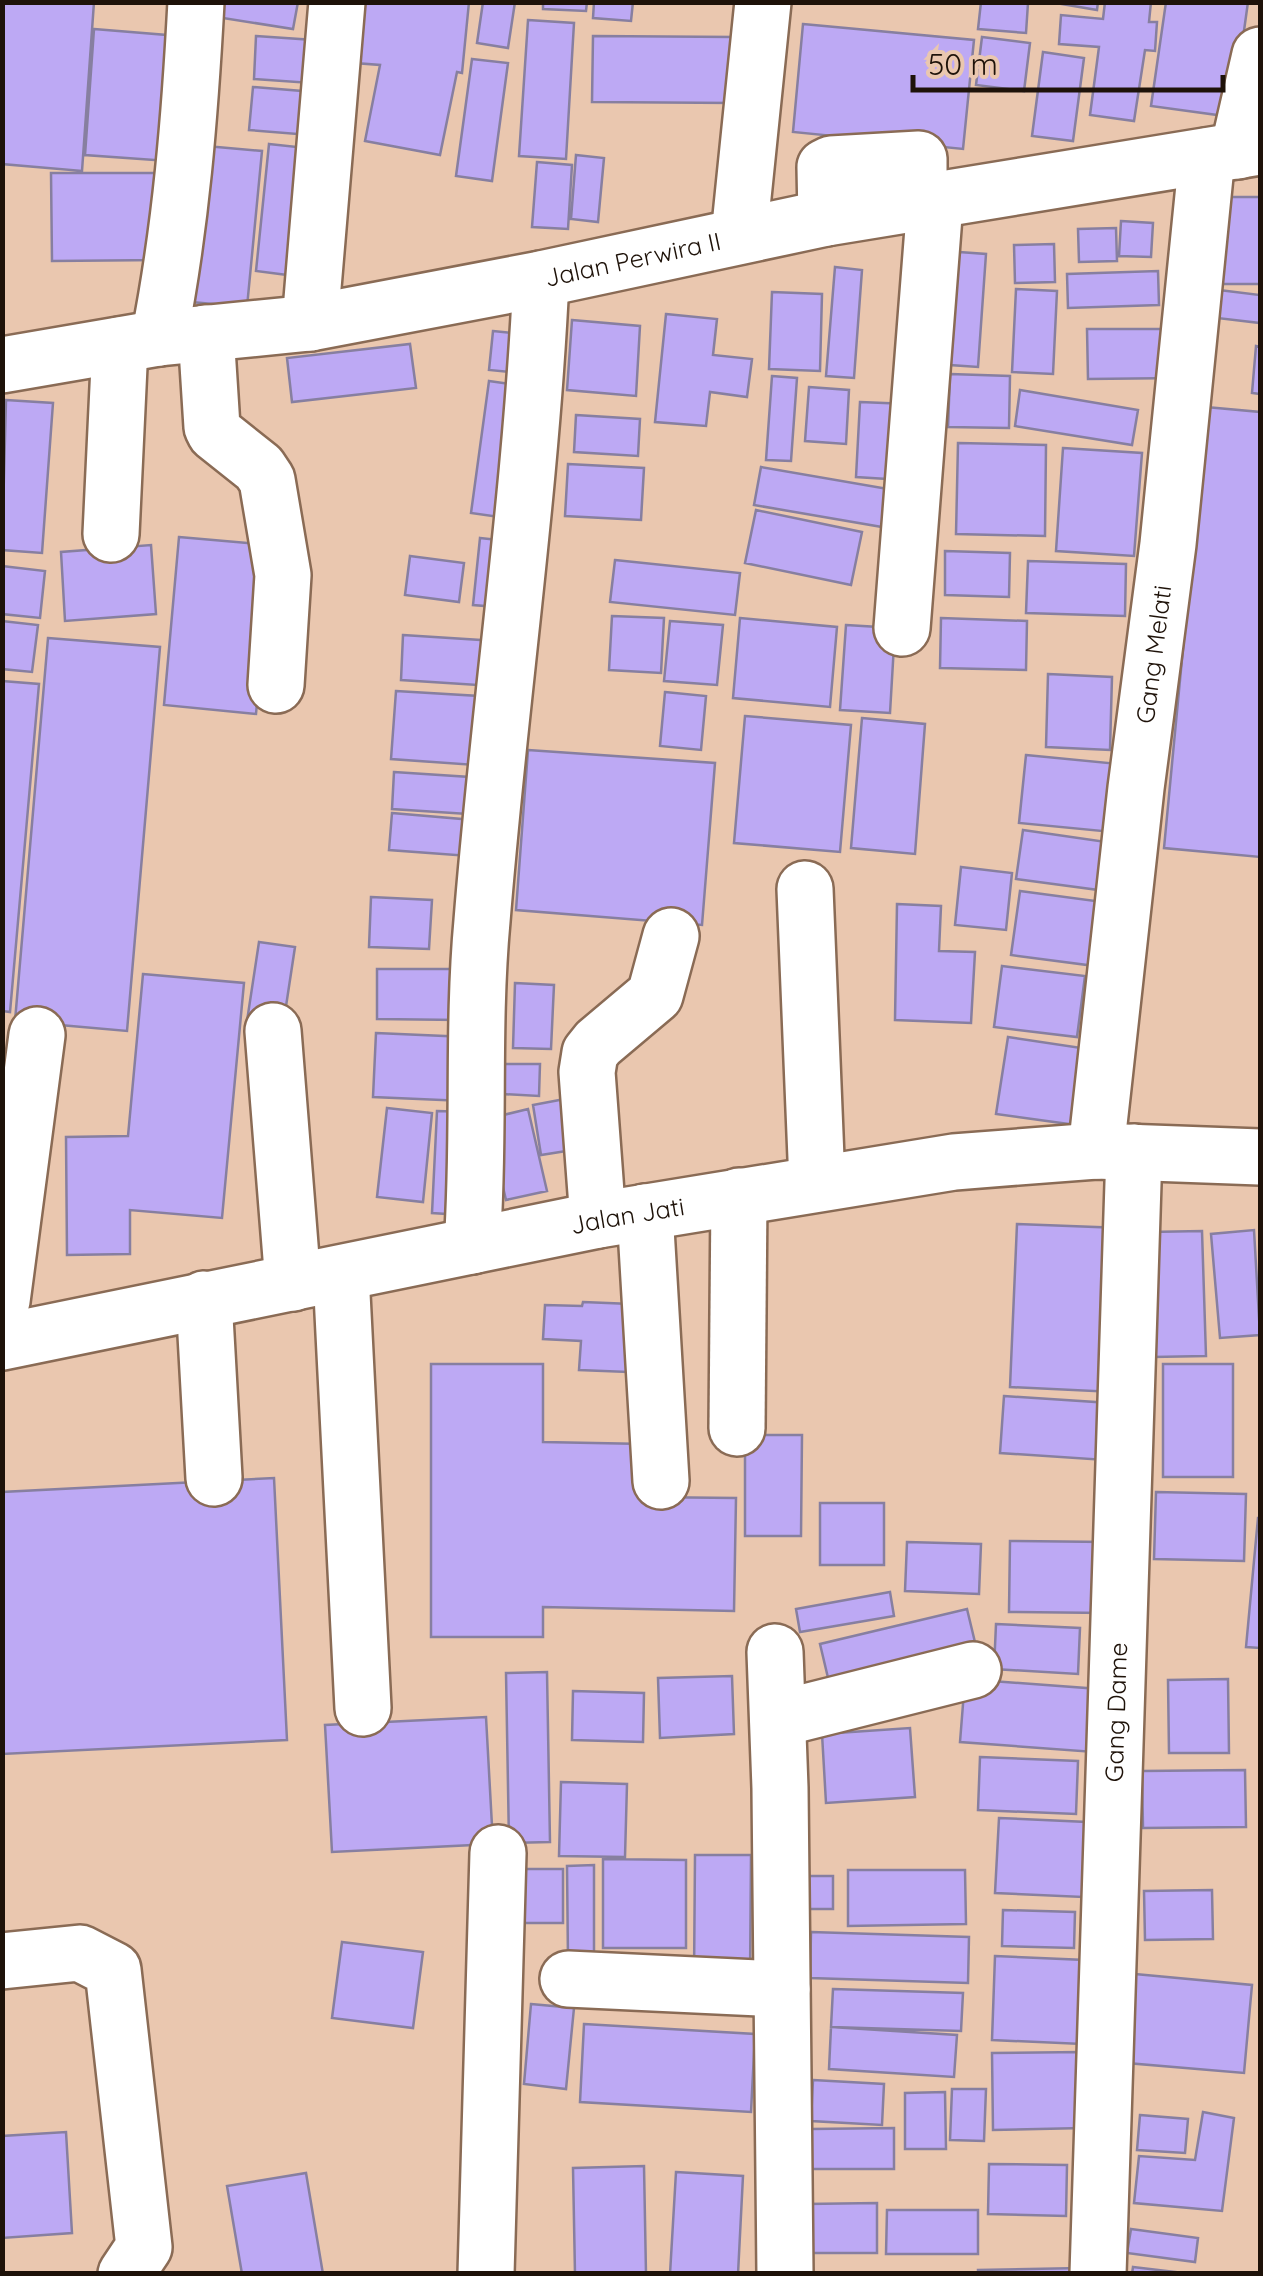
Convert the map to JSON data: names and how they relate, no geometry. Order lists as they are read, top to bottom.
{
  "streets": {
    "street": [
      "Jalan Perwira II",
      "Gang Melati",
      "Jalan Jati",
      "Gang Dame"
    ]
  },
  "crossings": [
    ["Jalan Perwira II", "Gang Melati"],
    ["Gang Melati", "Jalan Jati"],
    ["Gang Melati", "Gang Dame"],
    ["Jalan Jati", "Gang Dame"]
  ],
  "scale_bar": "50 m"
}
